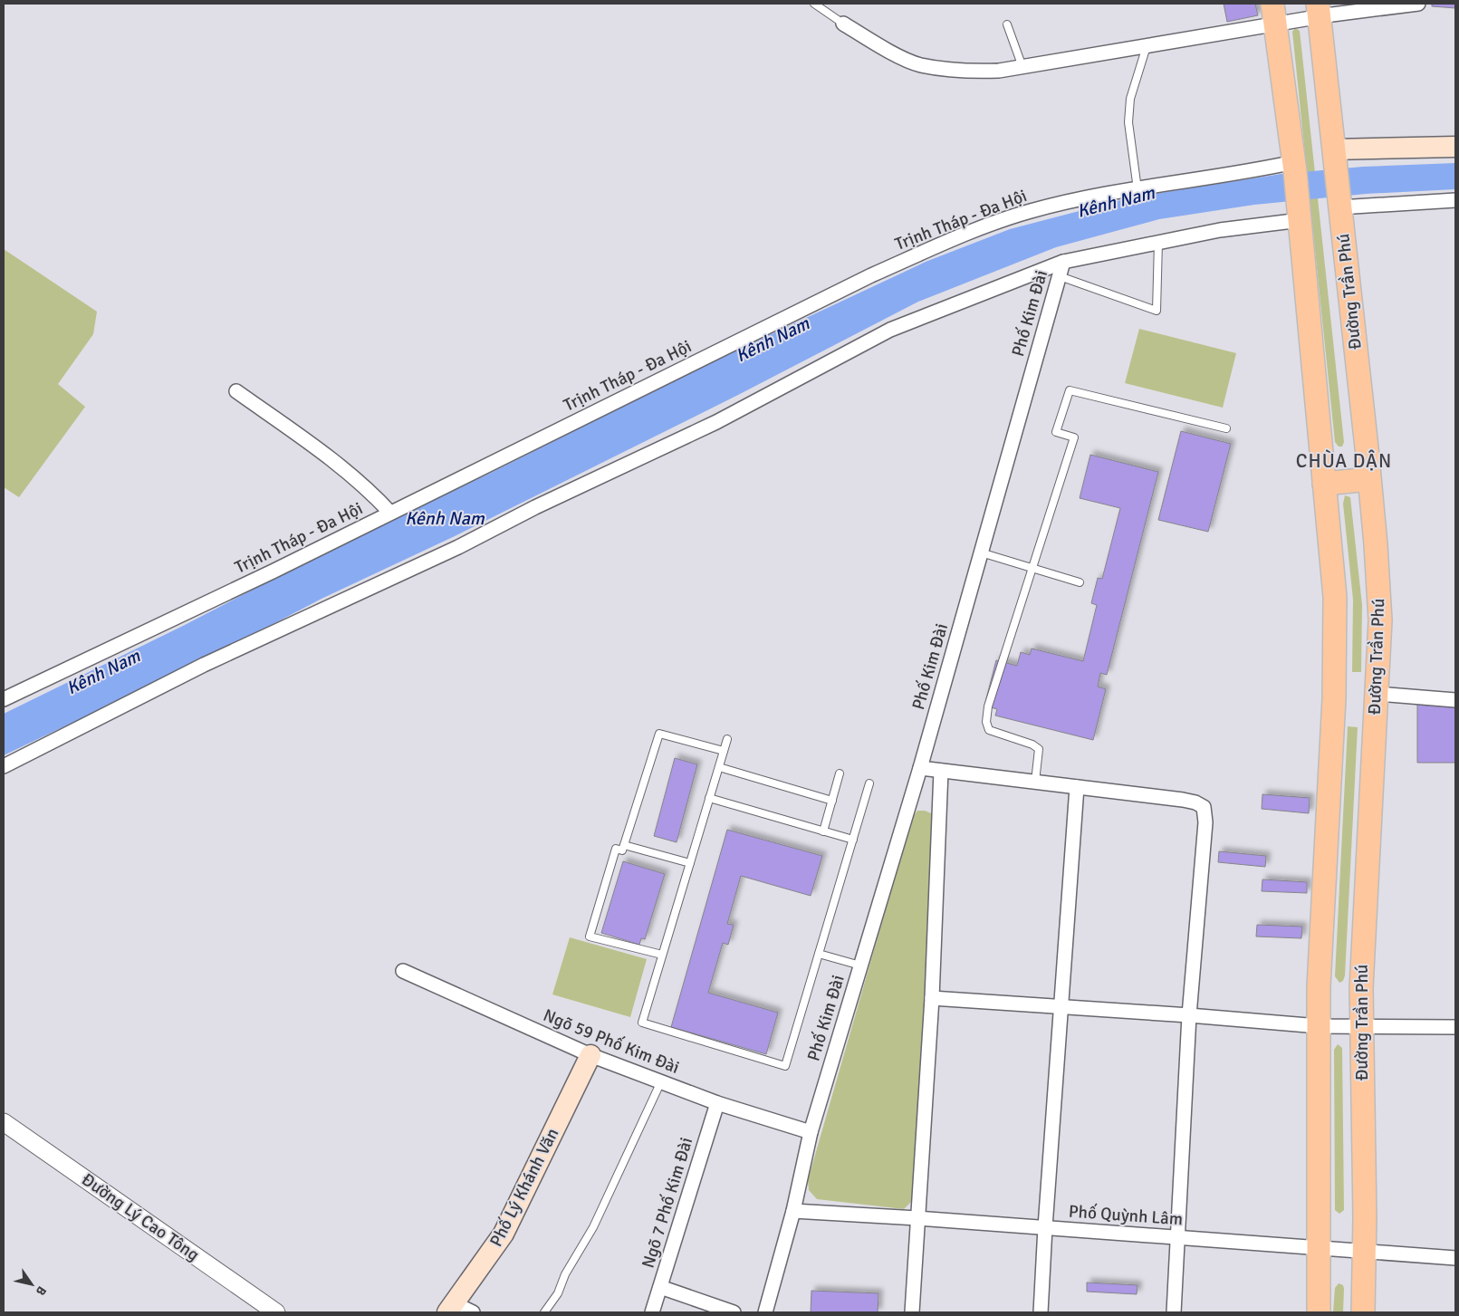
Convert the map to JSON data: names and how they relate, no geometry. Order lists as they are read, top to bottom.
{
  "streets": {
    "main road": ["Đường Trần Phú", "Phố Lý Khánh Văn"],
    "street": [
      "Trịnh Tháp - Đa Hội",
      "Phố Kim Đài",
      "Ngõ 59 Phố Kim Đài",
      "Ngõ 7 Phố Kim Đài",
      "Phố Quỳnh Lâm",
      "Đường Lý Cao Tông"
    ]
  },
  "crossings": [
    ["Đường Trần Phú", "Phố Quỳnh Lâm"],
    ["Phố Kim Đài", "Ngõ 59 Phố Kim Đài"],
    ["Phố Kim Đài", "Phố Quỳnh Lâm"],
    ["Ngõ 59 Phố Kim Đài", "Phố Lý Khánh Văn"],
    ["Ngõ 59 Phố Kim Đài", "Ngõ 7 Phố Kim Đài"]
  ],
  "districts": ["CHÙA DẬN"],
  "water": ["Kênh Nam"],
  "north": "bottom right"
}
